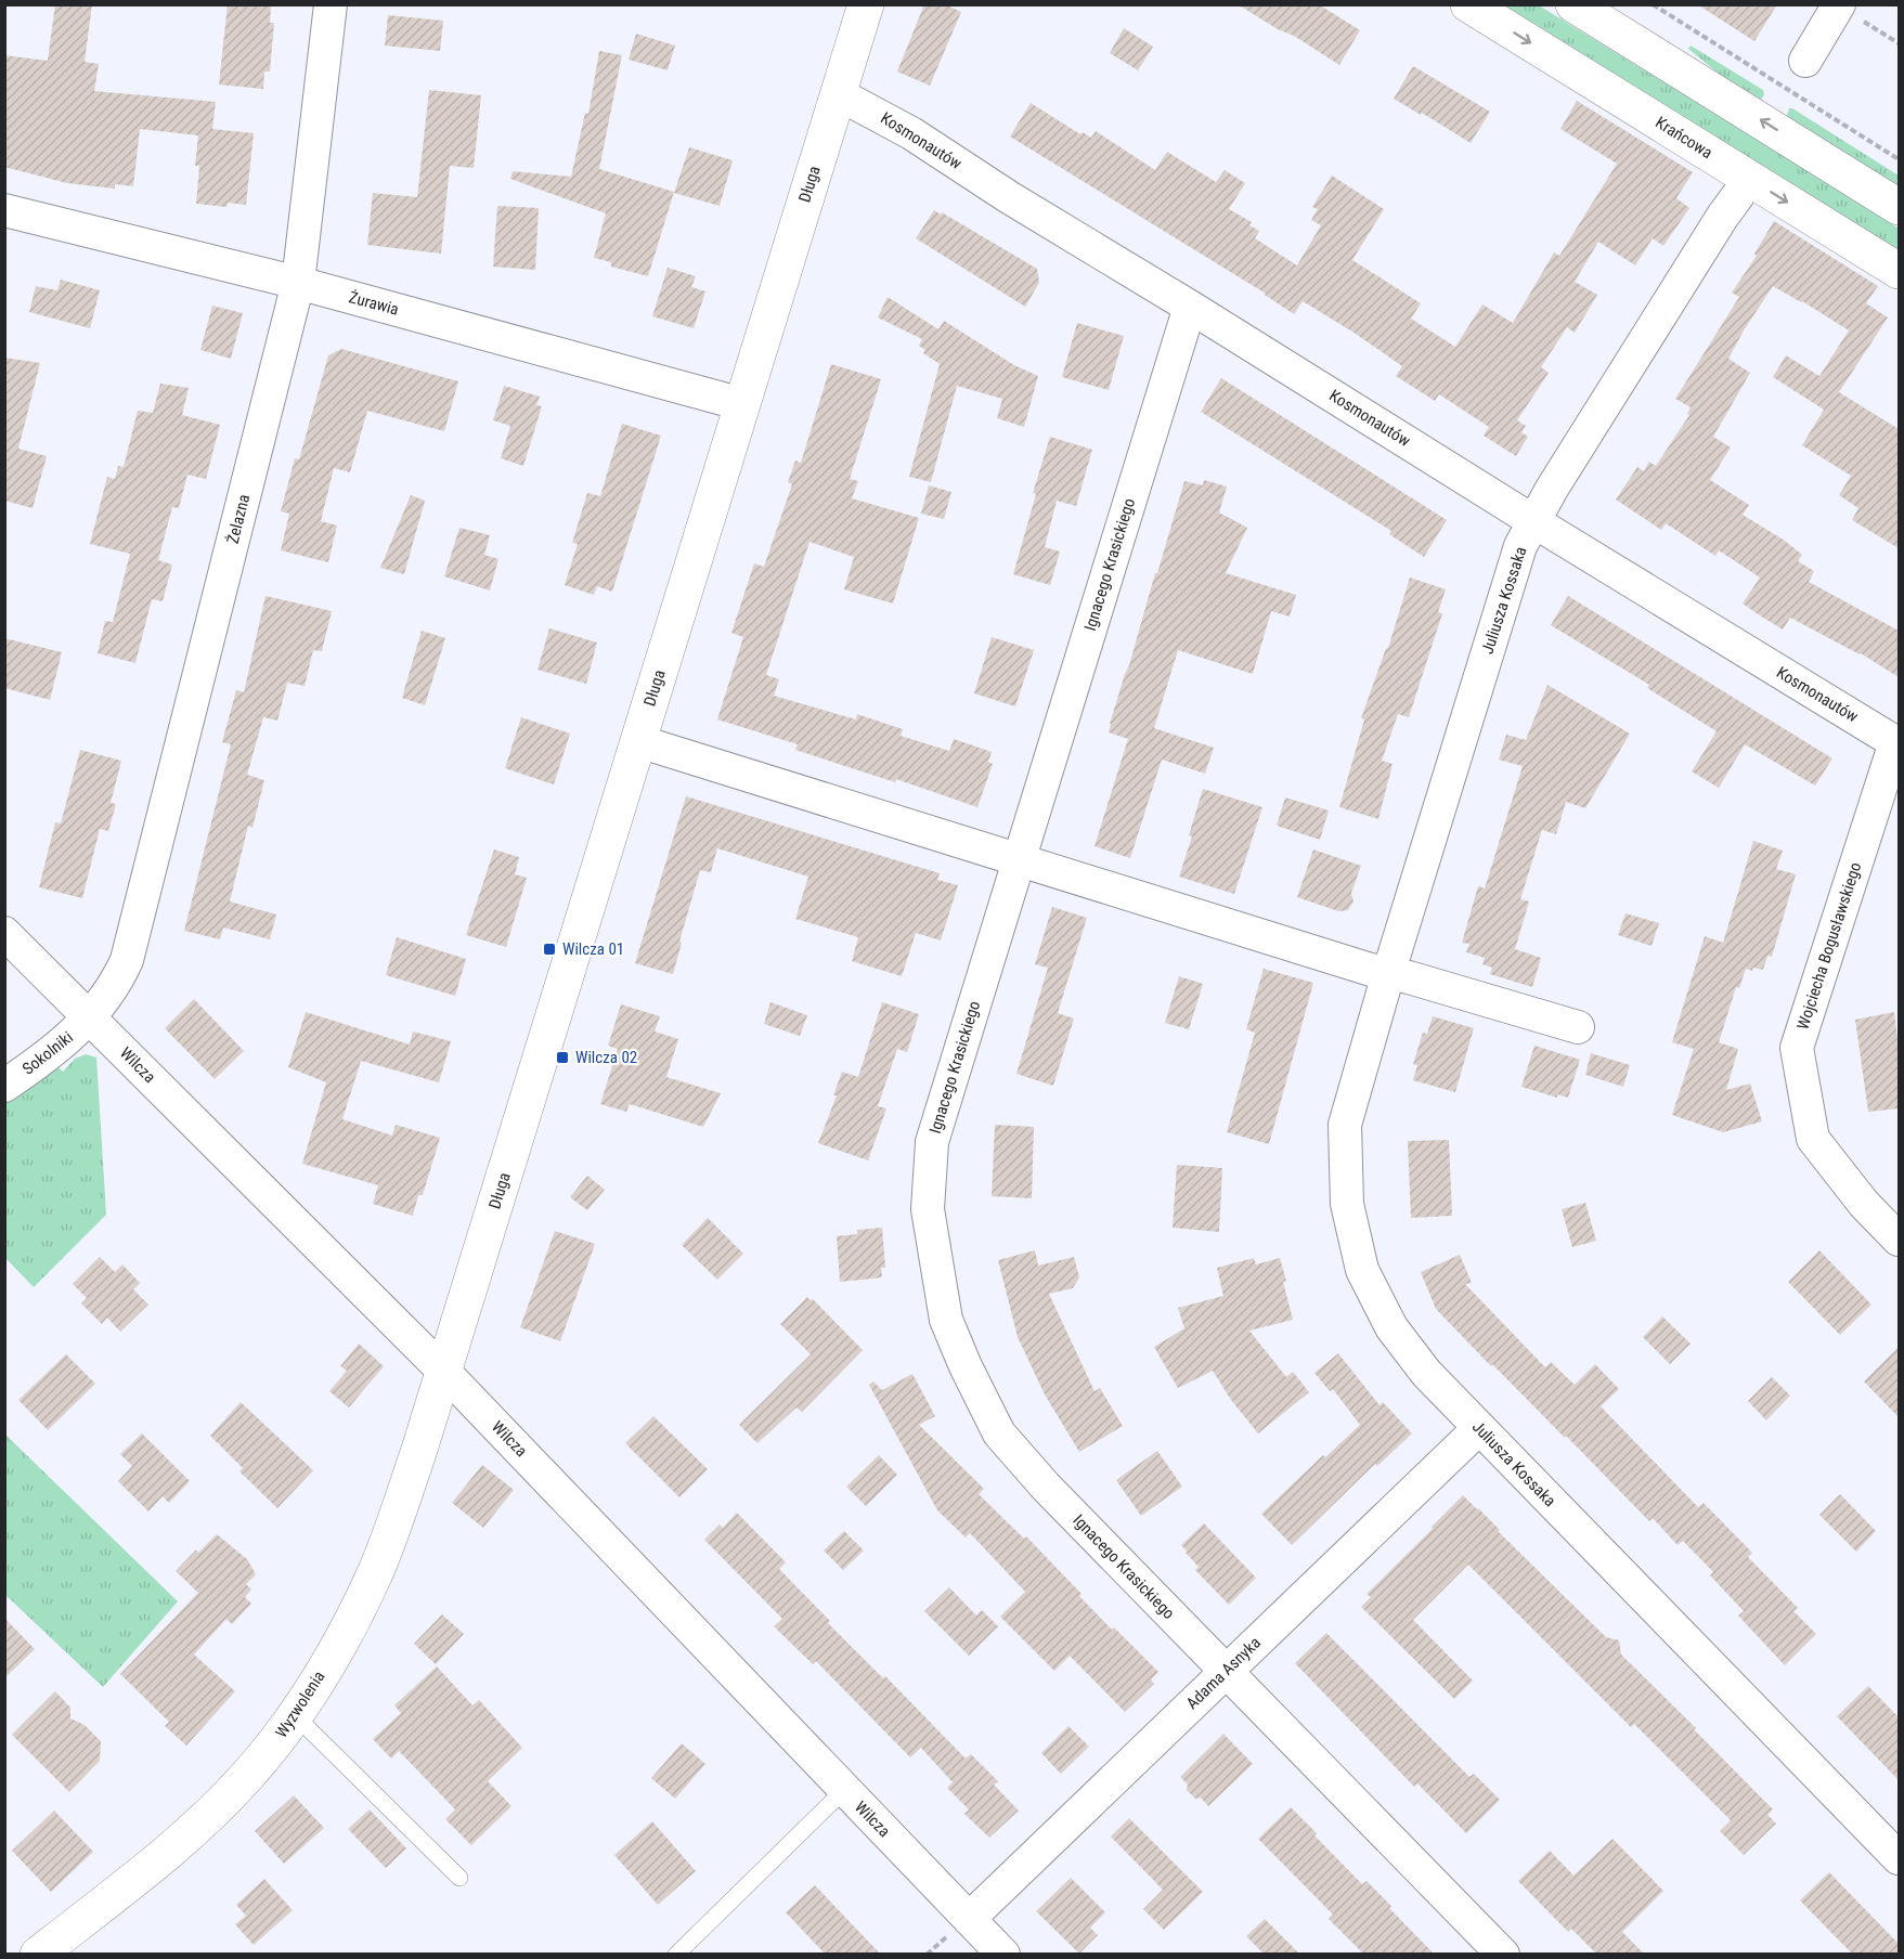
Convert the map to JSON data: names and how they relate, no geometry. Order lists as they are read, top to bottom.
{
  "streets": {
    "street": [
      "Krańcowa",
      "Kosmonautów",
      "Długa",
      "Żurawia",
      "Żelazna",
      "Ignacego Krasickiego",
      "Juliusza Kossaka",
      "Wojciecha Bogusławskiego",
      "Sokolniki",
      "Wilcza",
      "Adama Asnyka",
      "Wyzwolenia"
    ]
  },
  "crossings": [
    ["Kosmonautów", "Długa"],
    ["Kosmonautów", "Ignacego Krasickiego"],
    ["Kosmonautów", "Juliusza Kossaka"],
    ["Kosmonautów", "Wojciecha Bogusławskiego"],
    ["Długa", "Żurawia"],
    ["Długa", "Wilcza"],
    ["Długa", "Wyzwolenia"],
    ["Żurawia", "Żelazna"],
    ["Żelazna", "Sokolniki"],
    ["Żelazna", "Wilcza"],
    ["Ignacego Krasickiego", "Adama Asnyka"],
    ["Juliusza Kossaka", "Adama Asnyka"],
    ["Sokolniki", "Wilcza"],
    ["Wilcza", "Adama Asnyka"],
    ["Wilcza", "Wyzwolenia"]
  ],
  "places": {
    "transit": ["Wilcza 01", "Wilcza 02"]
  }
}
